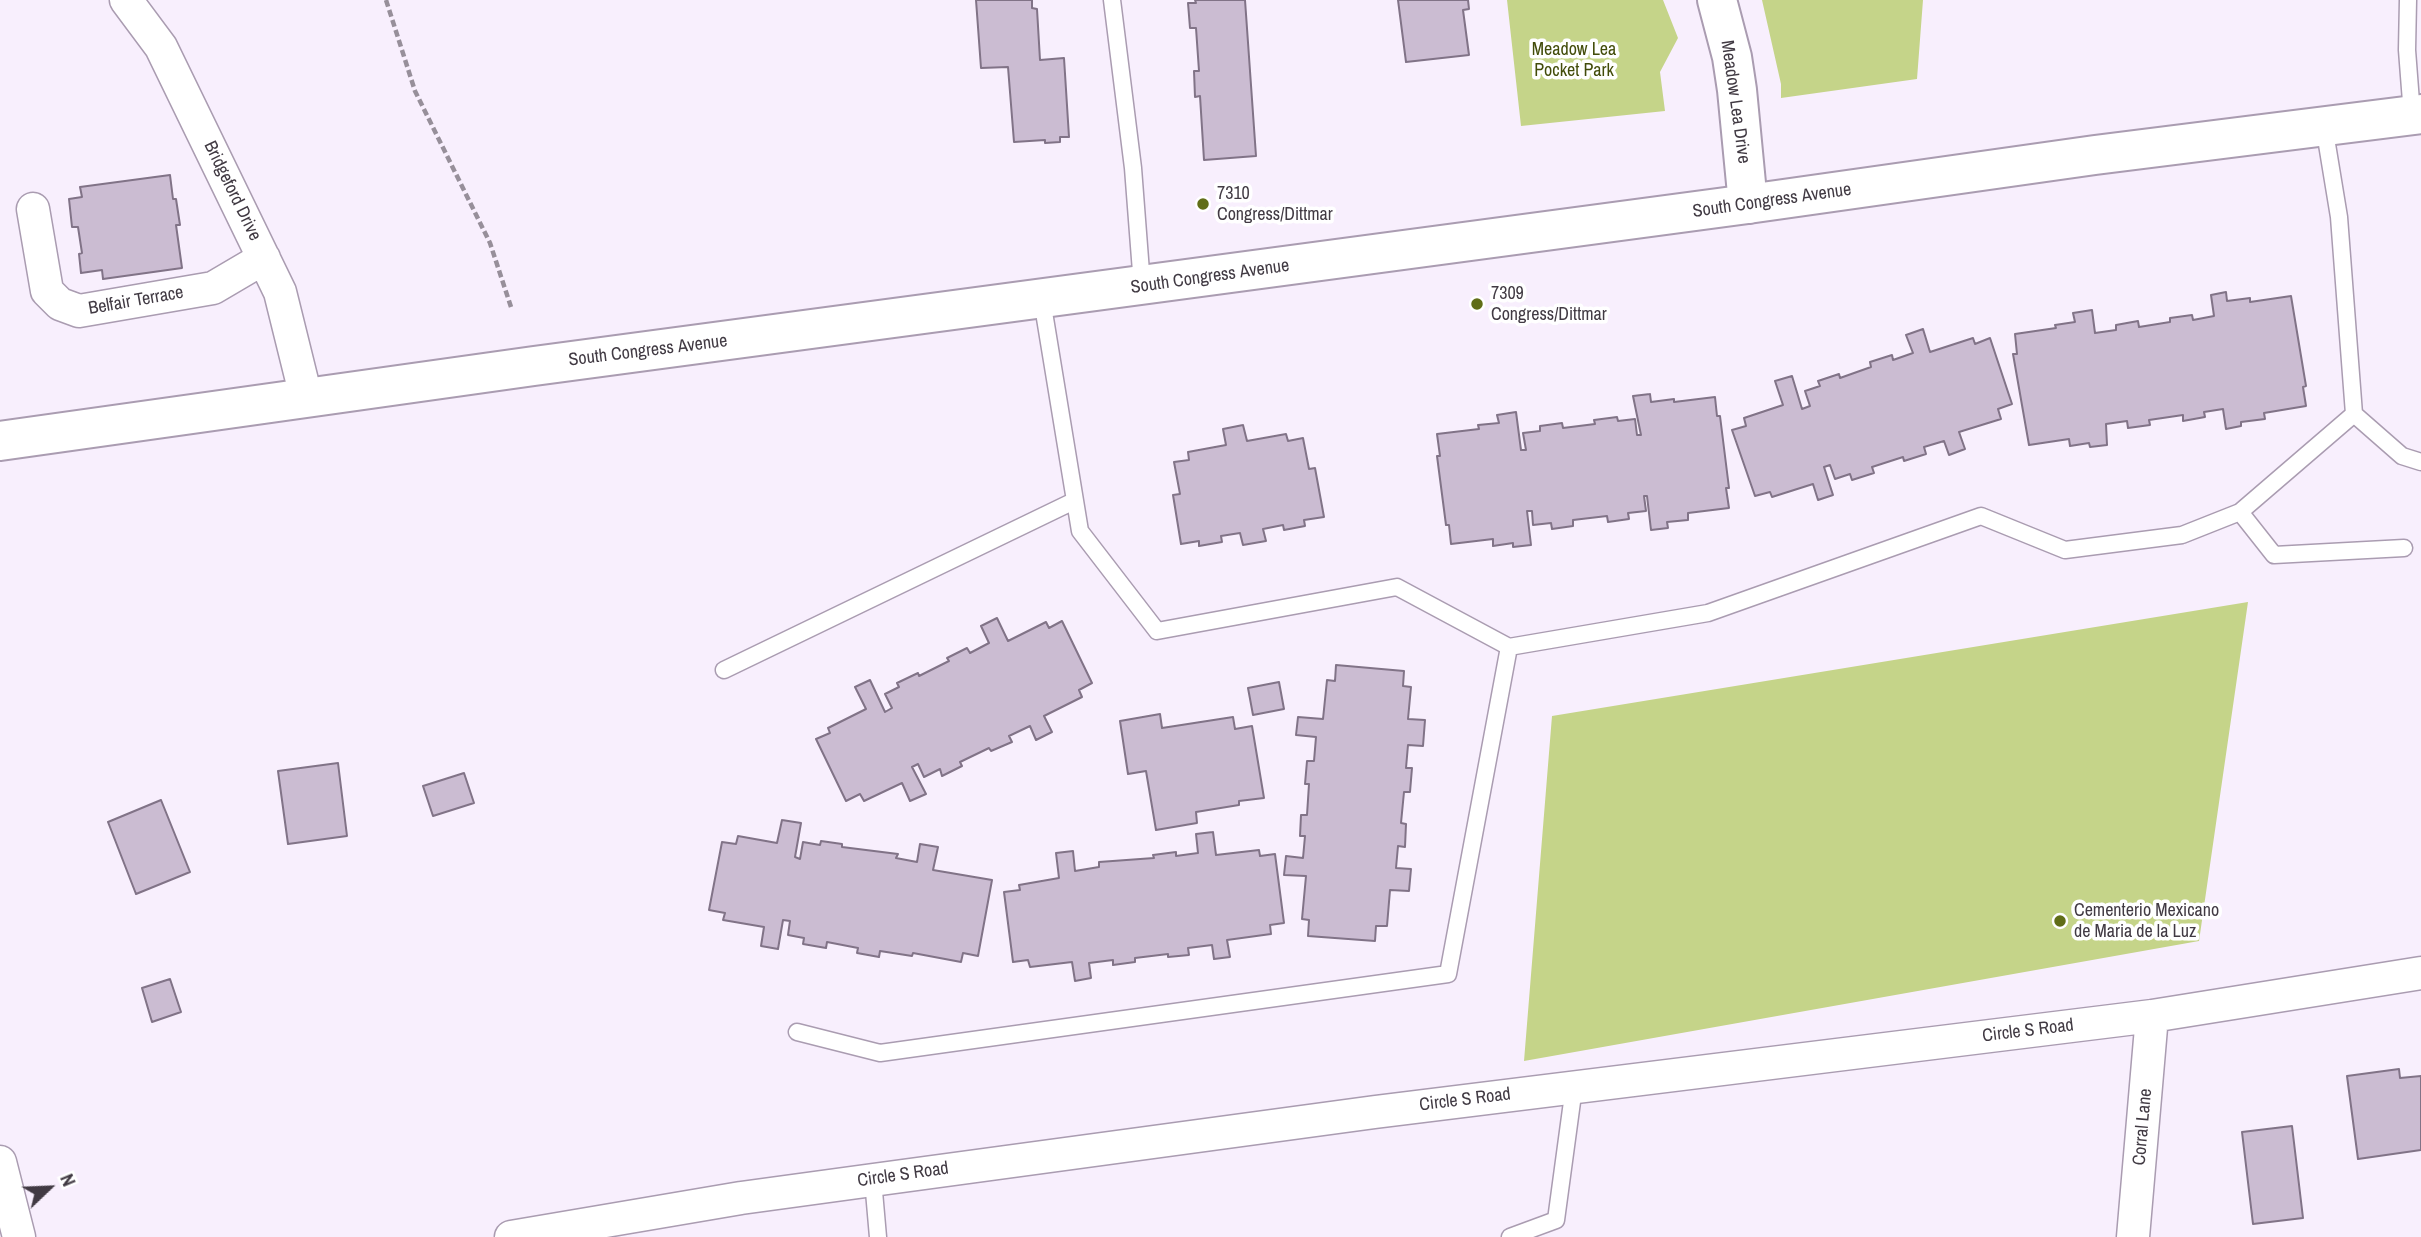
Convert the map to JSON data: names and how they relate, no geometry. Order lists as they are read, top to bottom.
{
  "streets": {
    "main road": ["Meadow Lea Drive", "South Congress Avenue"],
    "street": [
      "Bridgeford Drive",
      "Belfair Terrace",
      "Circle S Road",
      "Corral Lane"
    ]
  },
  "crossings": [
    ["Meadow Lea Drive", "South Congress Avenue"],
    ["Bridgeford Drive", "South Congress Avenue"],
    ["Bridgeford Drive", "Belfair Terrace"],
    ["Circle S Road", "Corral Lane"]
  ],
  "parks": ["Meadow Lea Pocket Park"],
  "places": ["7310 Congress/Dittmar", "7309 Congress/Dittmar", "Cementerio Mexicano de Maria de la Luz"],
  "north": "top right"
}
